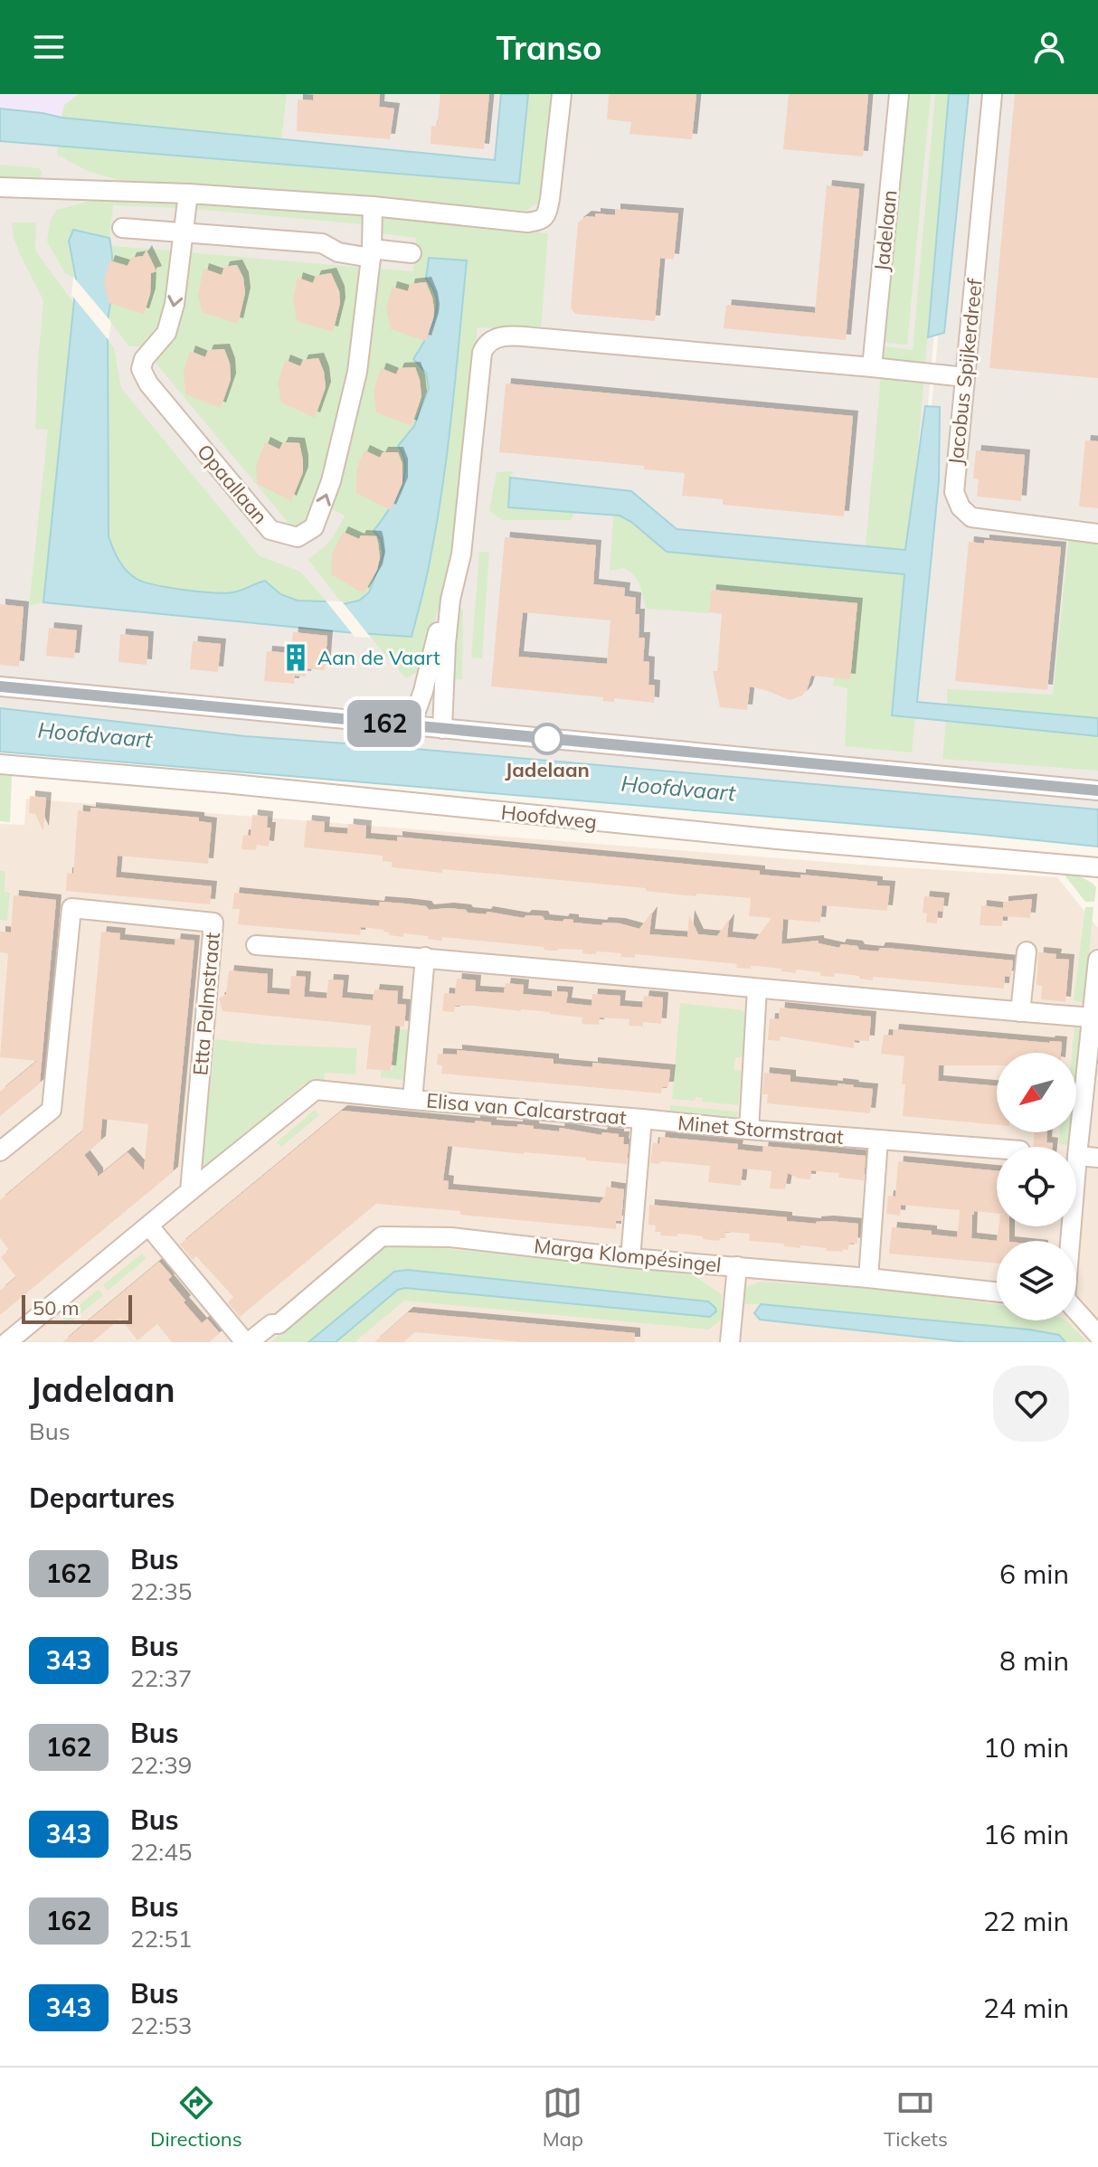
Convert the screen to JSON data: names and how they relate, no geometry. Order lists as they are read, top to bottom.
{
  "streets": {
    "street": [
      "Jadelaan",
      "Jacobus Spijkerdreef",
      "Opaallaan",
      "Hoofdweg",
      "Etta Palmstraat",
      "Elisa van Calcarstraat",
      "Minet Stormstraat",
      "Marga Klompésingel"
    ]
  },
  "crossings": [
    ["Elisa van Calcarstraat", "Minet Stormstraat"],
    ["Elisa van Calcarstraat", "Marga Klompésingel"]
  ],
  "water": ["Hoofdvaart"],
  "places": {
    "building": ["Aan de Vaart"],
    "other": ["Jadelaan"]
  },
  "lines": ["bus line 162"],
  "scale_bar": "50 m",
  "north": "bottom left",
  "page": {
    "header": "Transo",
    "on_map": "162",
    "scale": "50 m",
    "heading": [
      ["Jadelaan", "Bus"],
      "Departures"
    ],
    "list": [
      {
        "mark": "162",
        "name": "Bus",
        "note": "22:35",
        "value": "6 min"
      },
      {
        "mark": "343",
        "name": "Bus",
        "note": "22:37",
        "value": "8 min"
      },
      {
        "mark": "162",
        "name": "Bus",
        "note": "22:39",
        "value": "10 min"
      },
      {
        "mark": "343",
        "name": "Bus",
        "note": "22:45",
        "value": "16 min"
      },
      {
        "mark": "162",
        "name": "Bus",
        "note": "22:51",
        "value": "22 min"
      },
      {
        "mark": "343",
        "name": "Bus",
        "note": "22:53",
        "value": "24 min"
      }
    ],
    "tabs": ["Directions", "Map", "Tickets"]
  }
}
